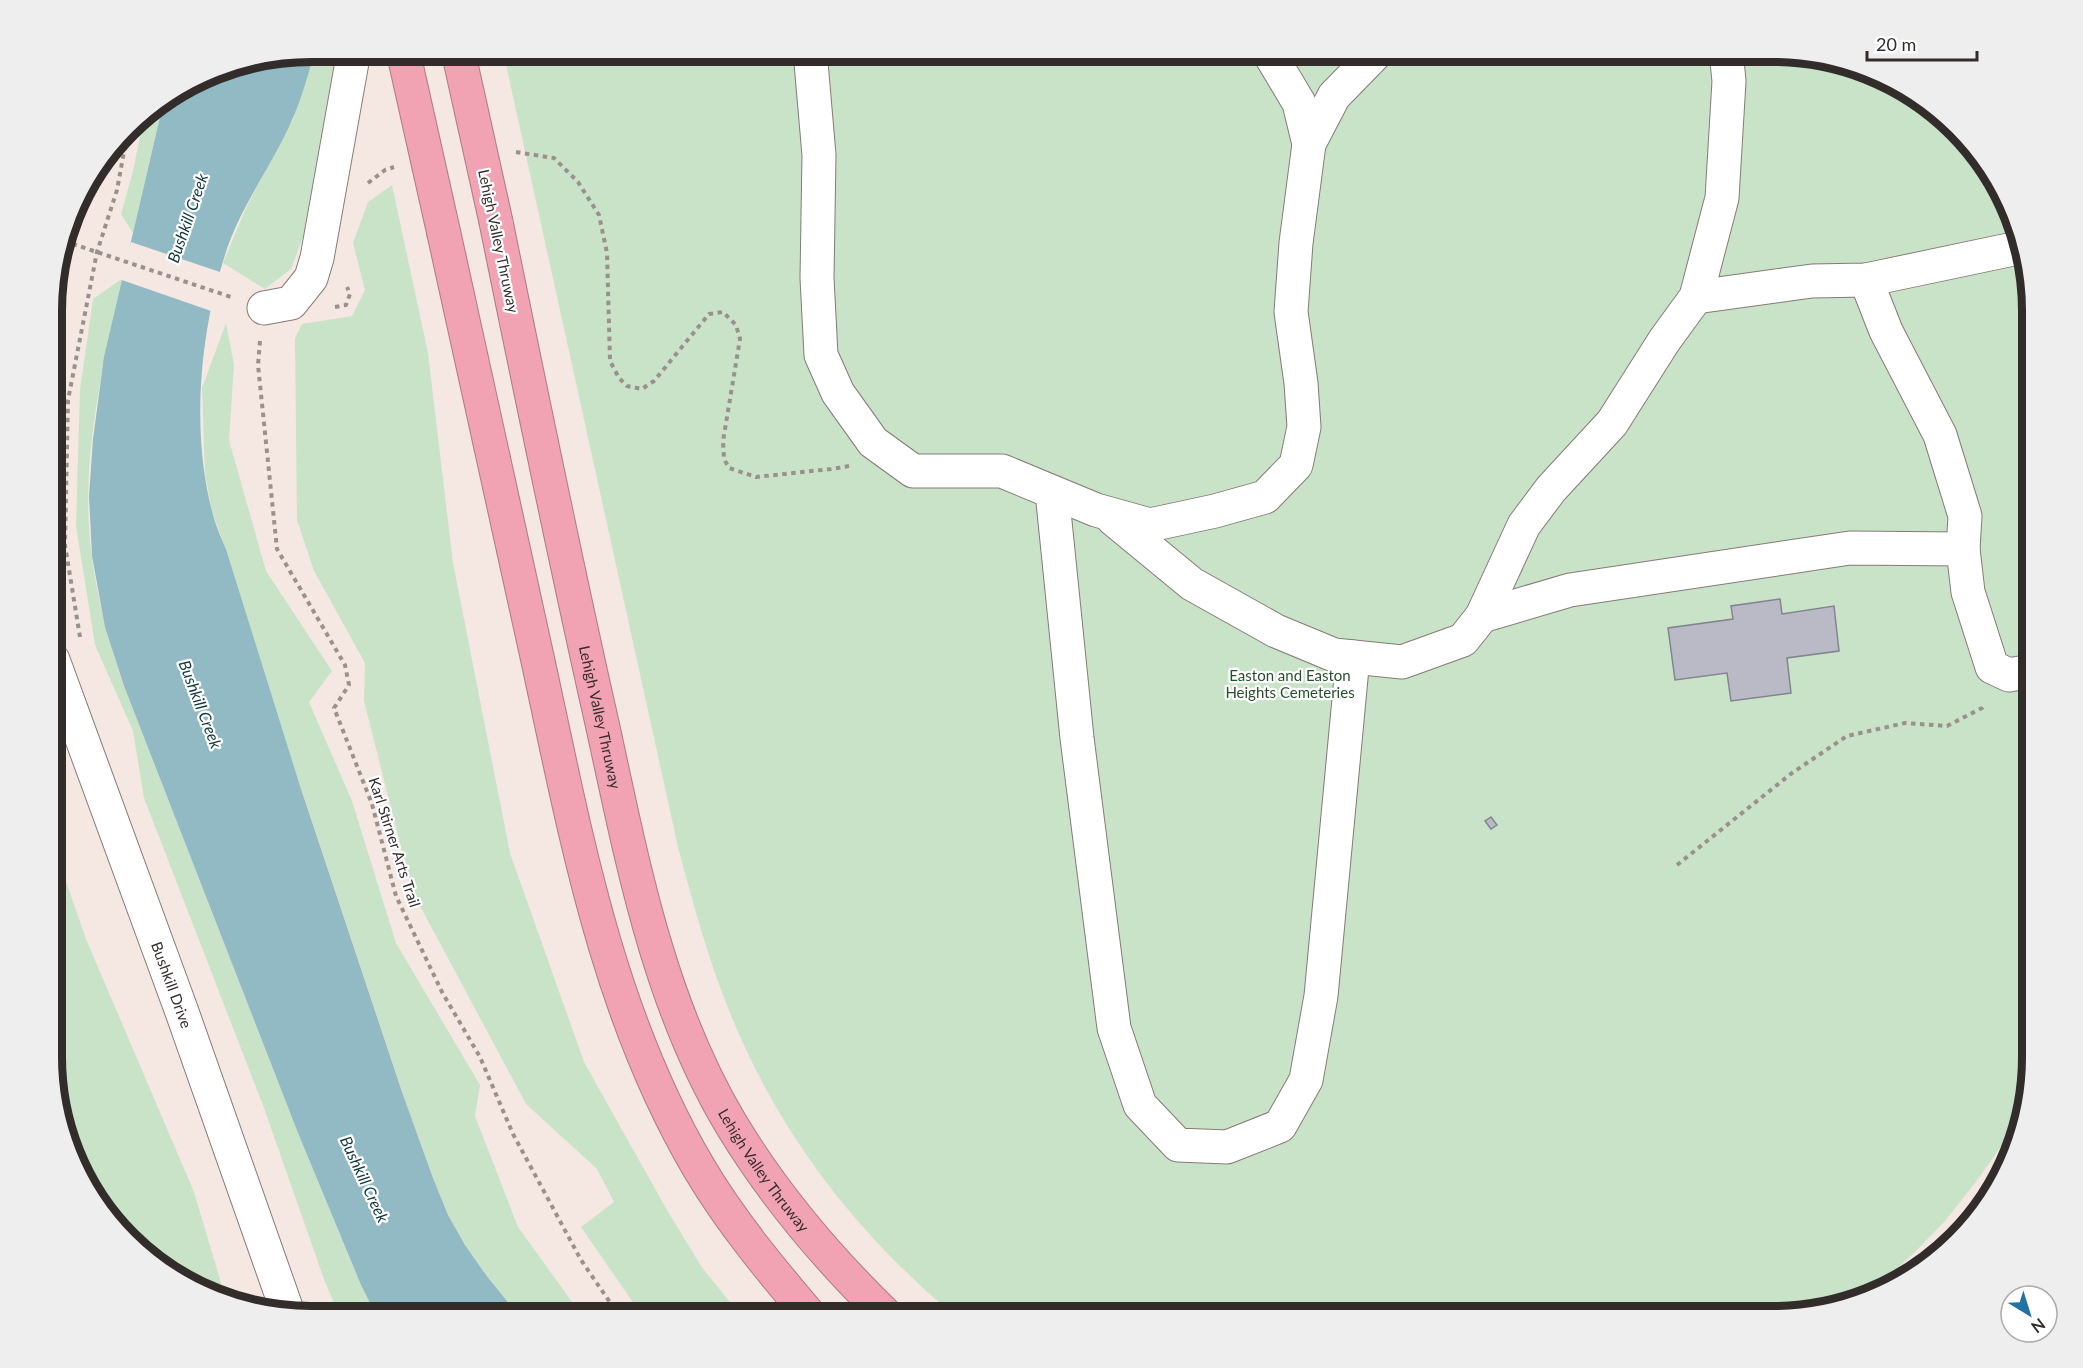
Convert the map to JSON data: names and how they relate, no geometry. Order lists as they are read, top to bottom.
{
  "streets": {
    "highway": ["Lehigh Valley Thruway"],
    "street": ["Bushkill Drive"],
    "path": ["Karl Stirner Arts Trail"]
  },
  "water": ["Bushkill Creek"],
  "parks": ["Easton and Easton Heights Cemeteries"],
  "scale_bar": "20 m",
  "north": "bottom right"
}
